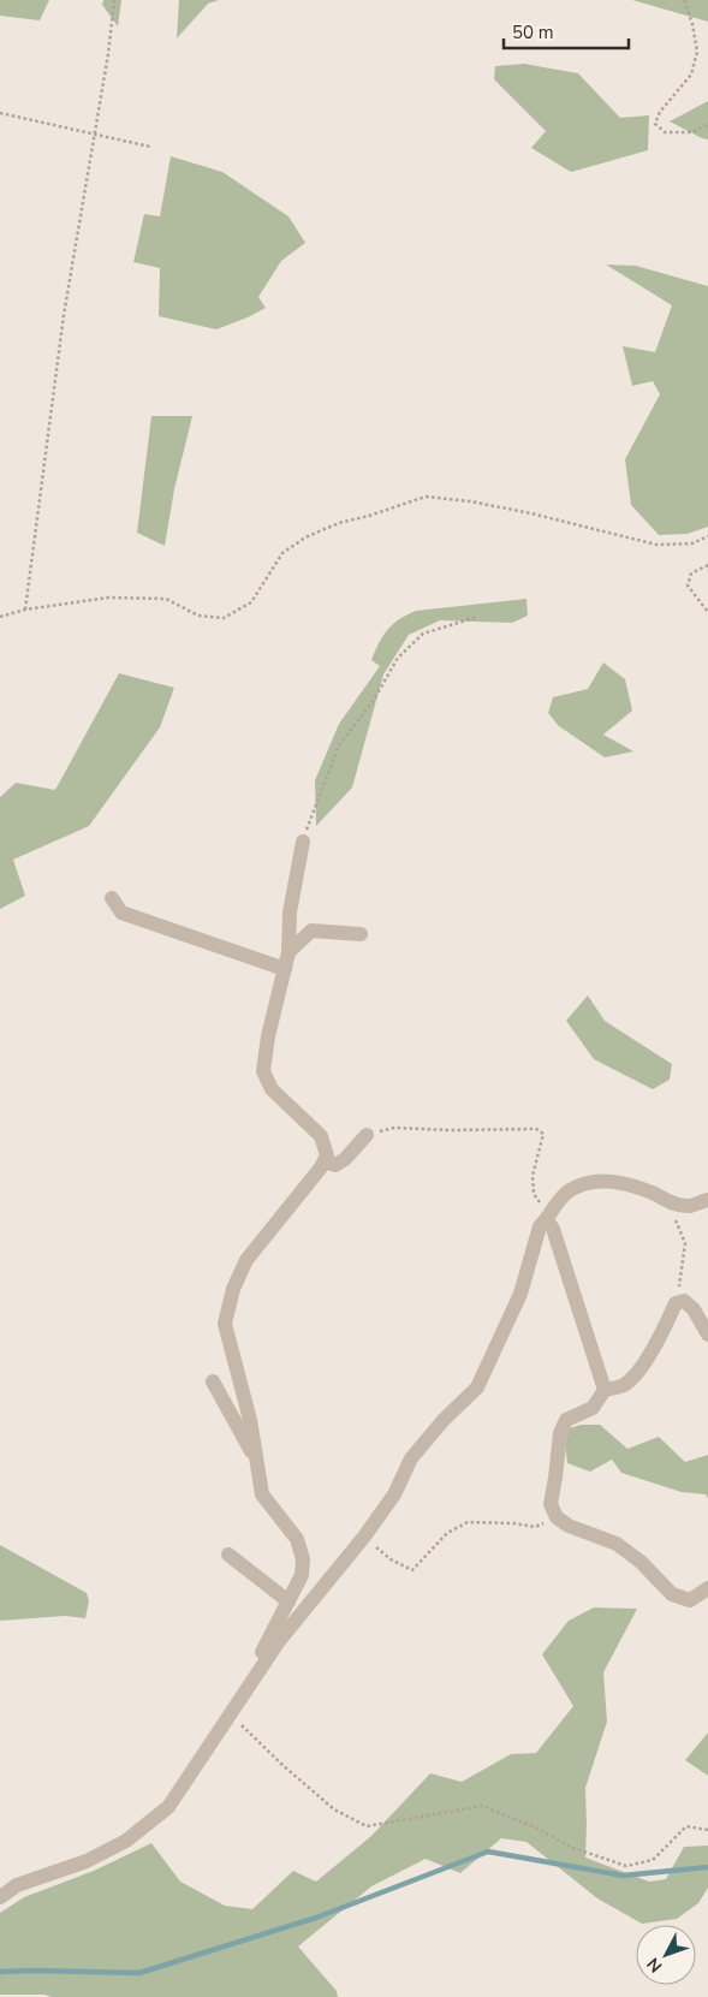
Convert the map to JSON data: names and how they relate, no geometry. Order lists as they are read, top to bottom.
{
  "scale_bar": "50 m",
  "north": "bottom left"
}
